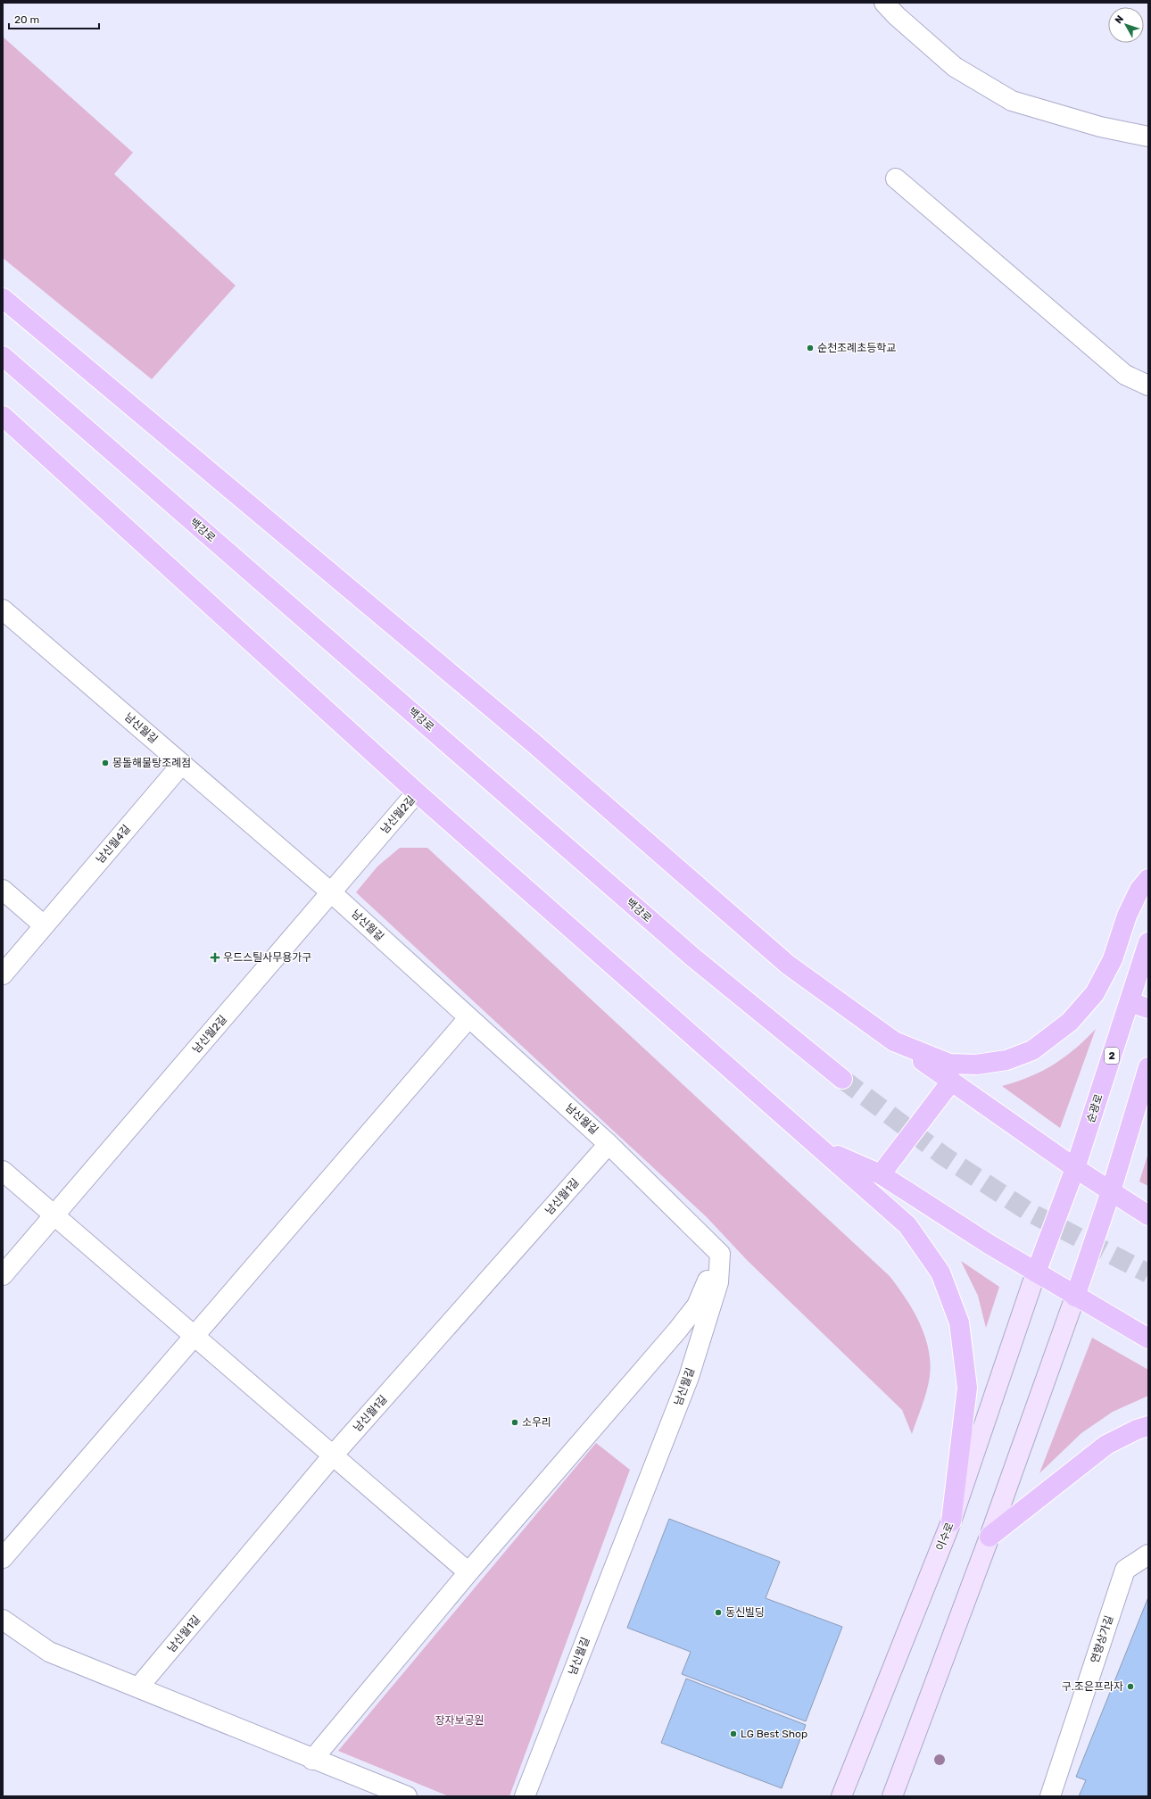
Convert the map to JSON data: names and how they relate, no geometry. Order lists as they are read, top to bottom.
{
  "streets": {
    "main road": [
      "백강로",
      "2",
      "순광로",
      "이수로"
    ],
    "street": [
      "남신월길",
      "남신월2길",
      "남신월4길",
      "남신월1길",
      "연향상가길"
    ]
  },
  "crossings": [
    ["남신월길", "남신월2길"],
    ["남신월길", "남신월4길"],
    ["남신월길", "남신월1길"],
    ["순광로", "이수로"]
  ],
  "parks": ["장자보공원"],
  "places": {
    "other": [
      "순천조례초등학교",
      "몽돌해물탕조례점",
      "소우리",
      "동신빌딩",
      "구.조은프라자",
      "LG Best Shop"
    ],
    "health": ["우드스틸사무용가구"]
  },
  "scale_bar": "20 m",
  "north": "top left"
}
